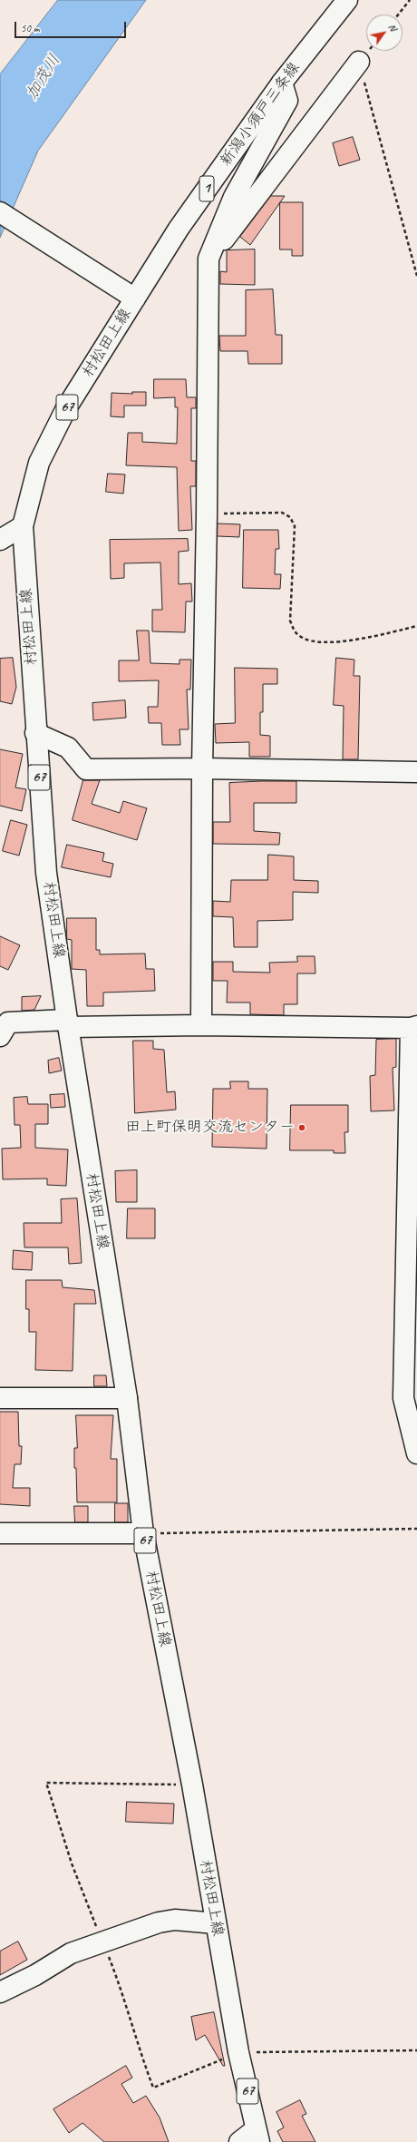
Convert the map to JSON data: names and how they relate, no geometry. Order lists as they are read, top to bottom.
{
  "streets": {
    "street": [
      "新潟小須戸三条線",
      "1",
      "村松田上線",
      "67"
    ]
  },
  "crossings": [
    ["新潟小須戸三条線", "村松田上線"]
  ],
  "water": ["加茂川"],
  "places": ["田上町保明交流センター"],
  "scale_bar": "50 m",
  "north": "top right"
}
